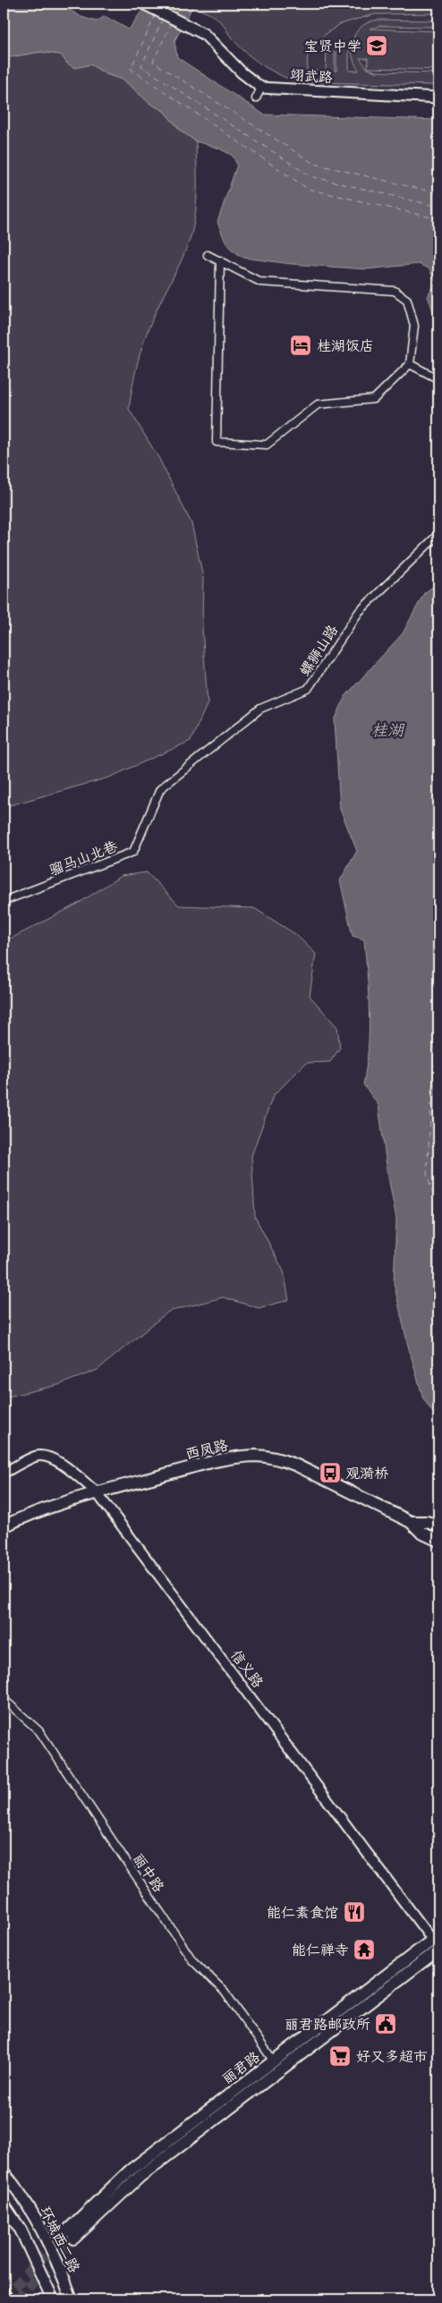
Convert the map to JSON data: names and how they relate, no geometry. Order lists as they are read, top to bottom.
{
  "streets": {
    "main road": [
      "翊武路",
      "西凤路",
      "丽君路",
      "环城西二路"
    ],
    "street": [
      "螺狮山路",
      "骝马山北巷",
      "信义路",
      "丽中路"
    ]
  },
  "crossings": [
    ["螺狮山路", "骝马山北巷"],
    ["西凤路", "信义路"],
    ["信义路", "丽君路"],
    ["丽中路", "丽君路"]
  ],
  "water": ["桂湖"],
  "places": {
    "school or university": ["宝贤中学"],
    "hotel": ["桂湖饭店"],
    "bus stop": ["观漪桥"],
    "restaurant": ["能仁素食馆"],
    "temple": ["能仁禅寺"],
    "public building": ["丽君路邮政所"],
    "supermarket": ["好又多超市"]
  }
}
